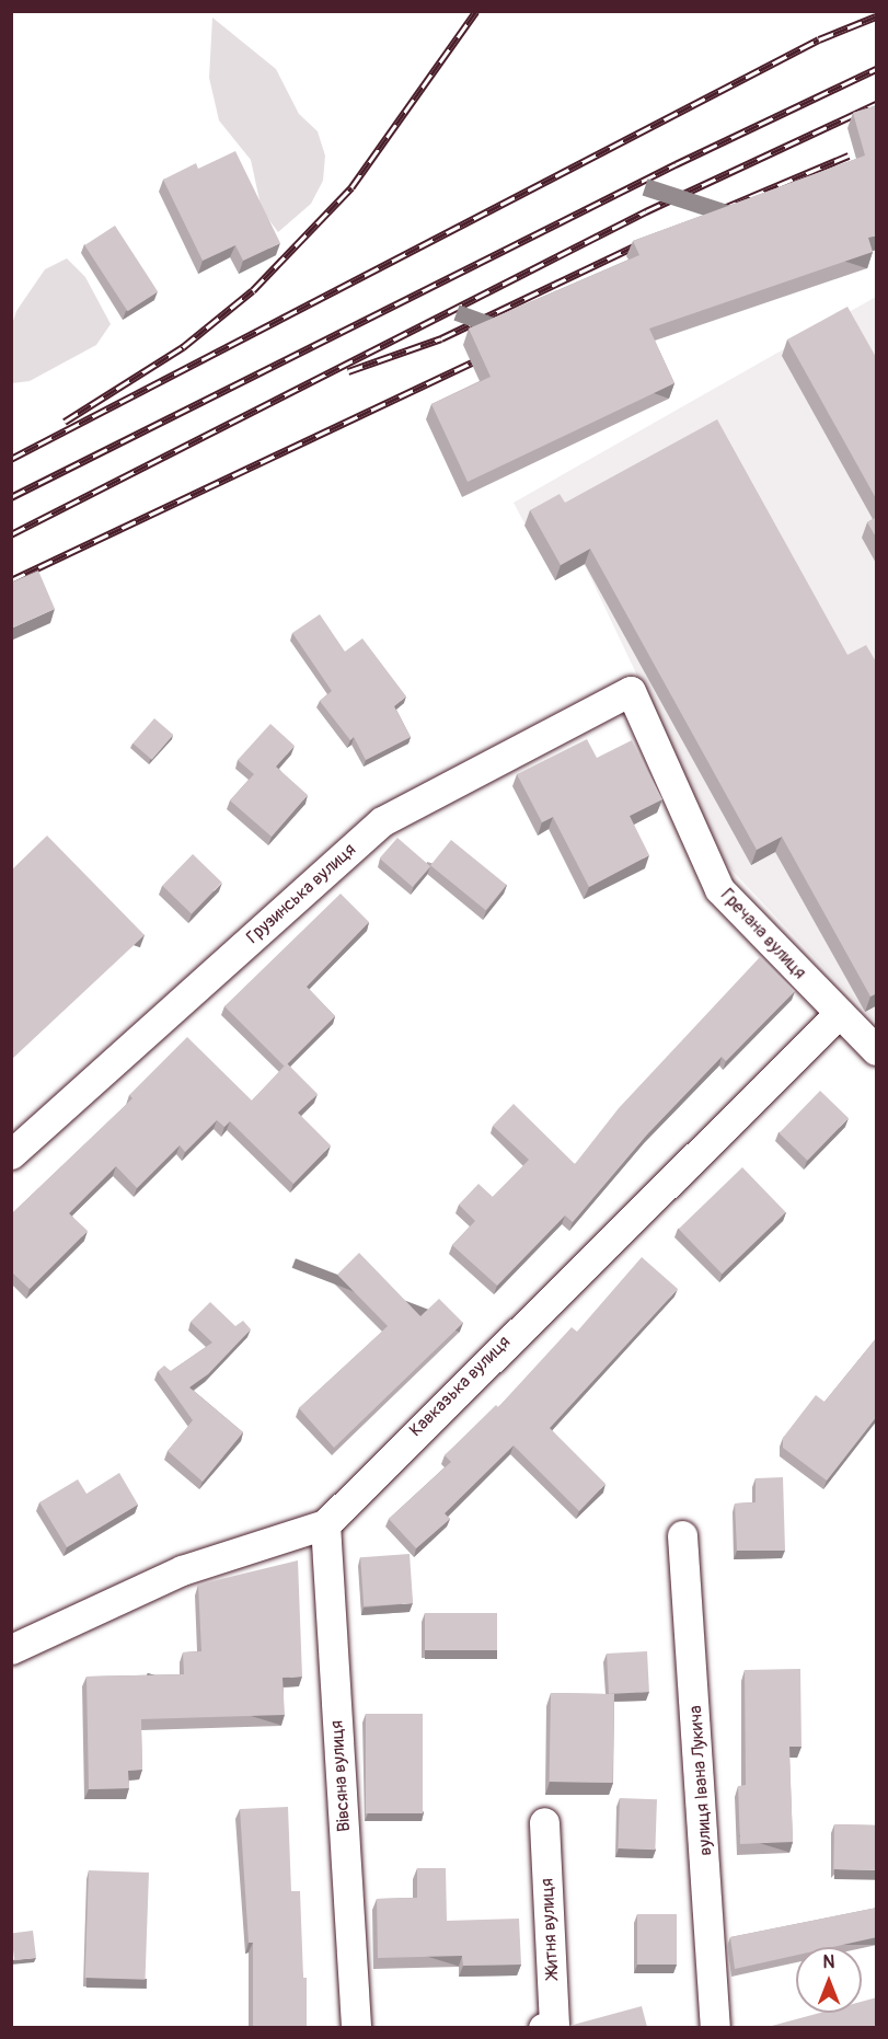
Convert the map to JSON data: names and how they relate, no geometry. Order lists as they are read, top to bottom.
{
  "streets": {
    "street": [
      "Грузинська вулиця",
      "Гречана вулиця",
      "Кавказька вулиця",
      "Вівсяна вулиця",
      "вулиця Івана Лукича",
      "Житня вулиця"
    ]
  },
  "crossings": [
    ["Грузинська вулиця", "Гречана вулиця"],
    ["Гречана вулиця", "Кавказька вулиця"],
    ["Кавказька вулиця", "Вівсяна вулиця"]
  ],
  "north": "top"
}
